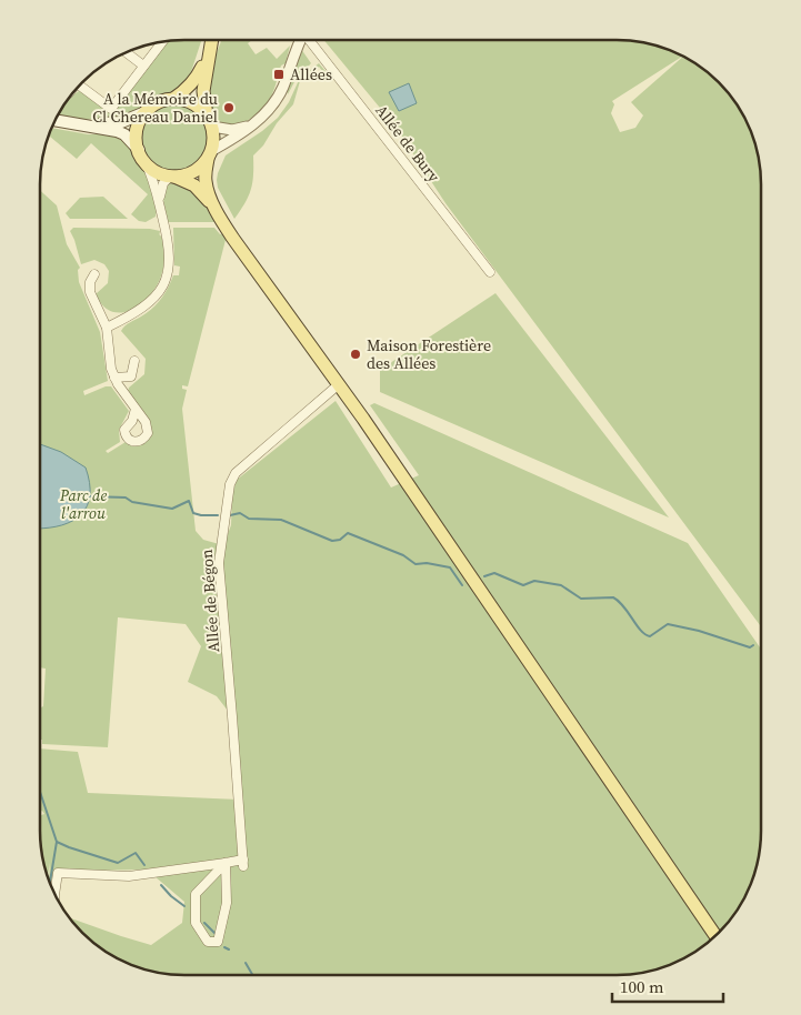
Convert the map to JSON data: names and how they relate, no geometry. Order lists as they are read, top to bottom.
{
  "streets": {
    "street": ["Allée de Bury", "Allée de Bégon"]
  },
  "parks": ["Parc de l'arrou"],
  "places": {
    "transit": ["Allées"],
    "other": ["A la Mémoire du Cl Chereau Daniel", "Maison Forestière des Allées"]
  },
  "scale_bar": "100 m"
}
